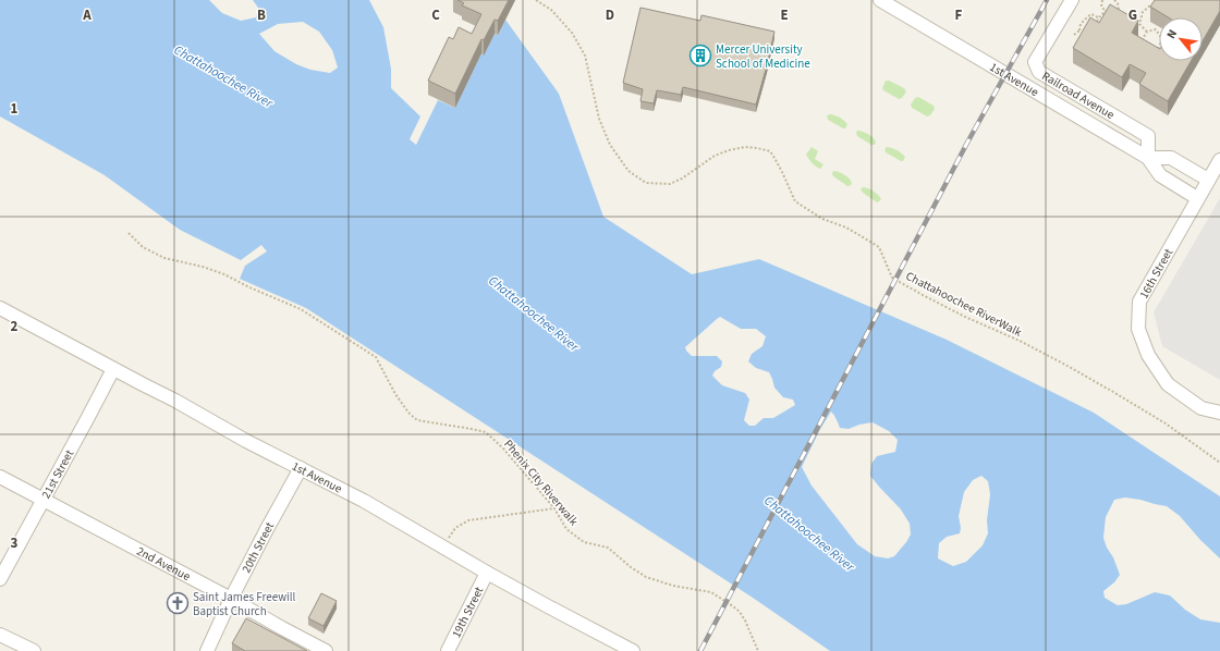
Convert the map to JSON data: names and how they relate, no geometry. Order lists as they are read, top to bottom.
{
  "streets": {
    "street": [
      "1st Avenue",
      "Railroad Avenue",
      "16th Street",
      "21st Street",
      "20th Street",
      "2nd Avenue",
      "19th Street"
    ],
    "path": ["Chattahoochee RiverWalk", "Phenix City Riverwalk"]
  },
  "crossings": [
    ["1st Avenue", "Railroad Avenue"],
    ["1st Avenue", "16th Street"],
    ["1st Avenue", "21st Street"],
    ["1st Avenue", "20th Street"],
    ["1st Avenue", "19th Street"],
    ["21st Street", "2nd Avenue"],
    ["20th Street", "2nd Avenue"]
  ],
  "water": ["Chattahoochee River"],
  "places": {
    "building": ["Mercer University School of Medicine"],
    "church": ["Saint James Freewill Baptist Church"]
  },
  "north": "top left",
  "grid": {
    "columns": [
      "A",
      "B",
      "C",
      "D",
      "E",
      "F",
      "G"
    ],
    "rows": ["1", "2", "3"]
  }
}
